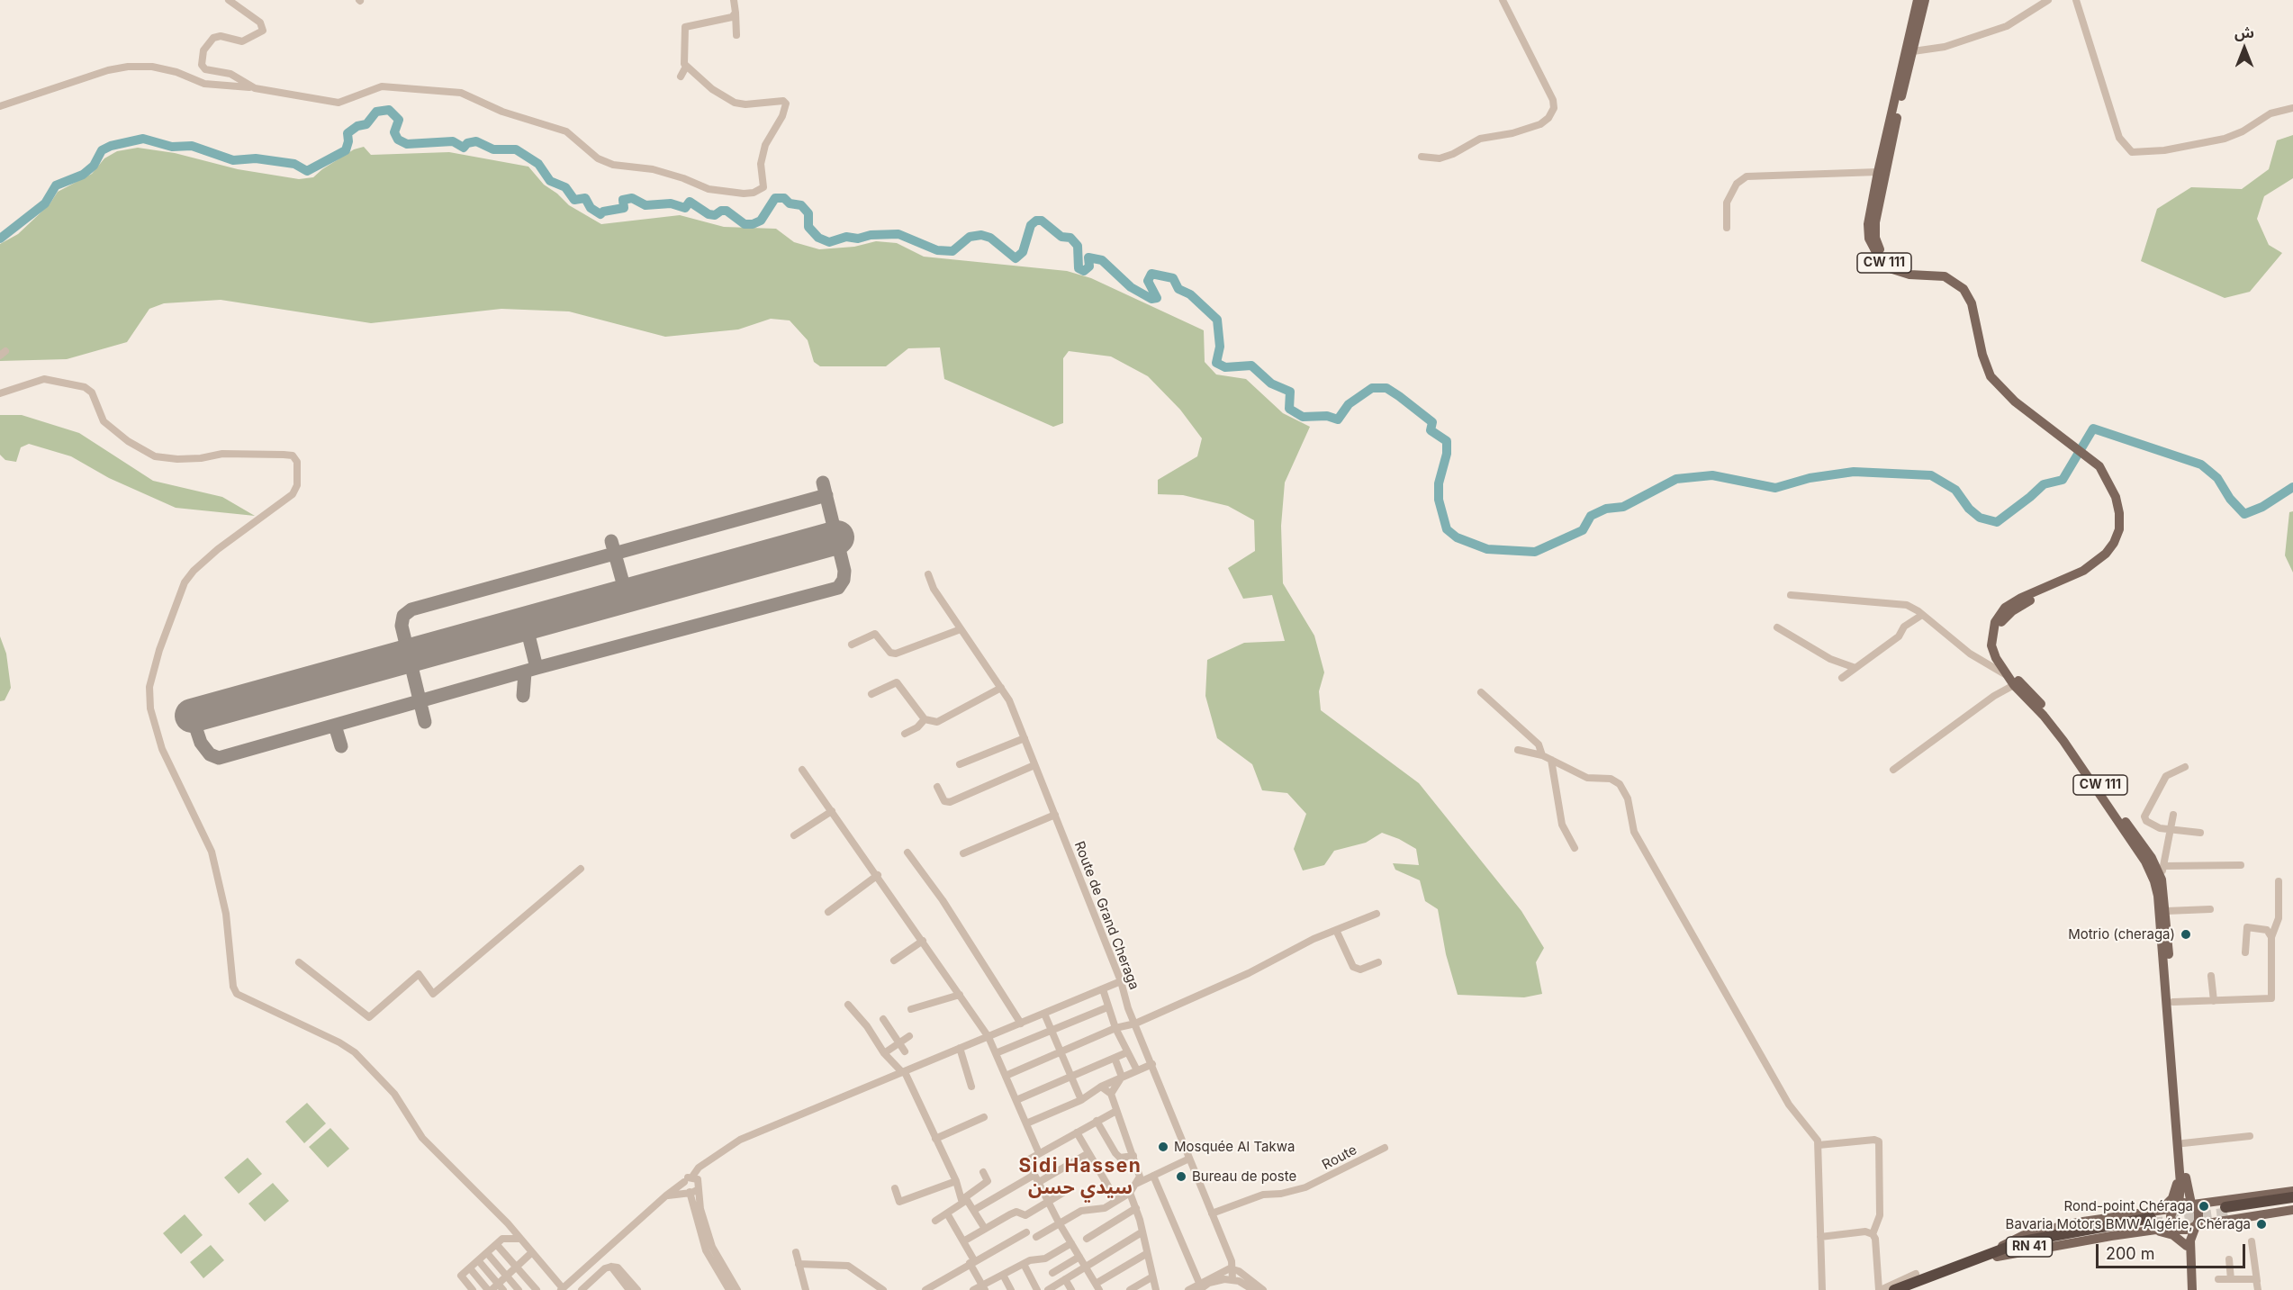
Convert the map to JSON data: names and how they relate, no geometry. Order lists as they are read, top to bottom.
{
  "streets": {
    "highway": ["RN 41"],
    "main road": ["CW 111"],
    "street": ["Route de Grand Cheraga", "Route"]
  },
  "crossings": [
    ["Route de Grand Cheraga", "Route"]
  ],
  "districts": ["Sidi Hassen سيدي حسن"],
  "places": [
    "Motrio (cheraga)",
    "Mosquée Al Takwa",
    "Bureau de poste",
    "Rond-point Chéraga",
    "Bavaria Motors BMW Algérie, Chéraga"
  ],
  "scale_bar": "200 m",
  "north": "top"
}
